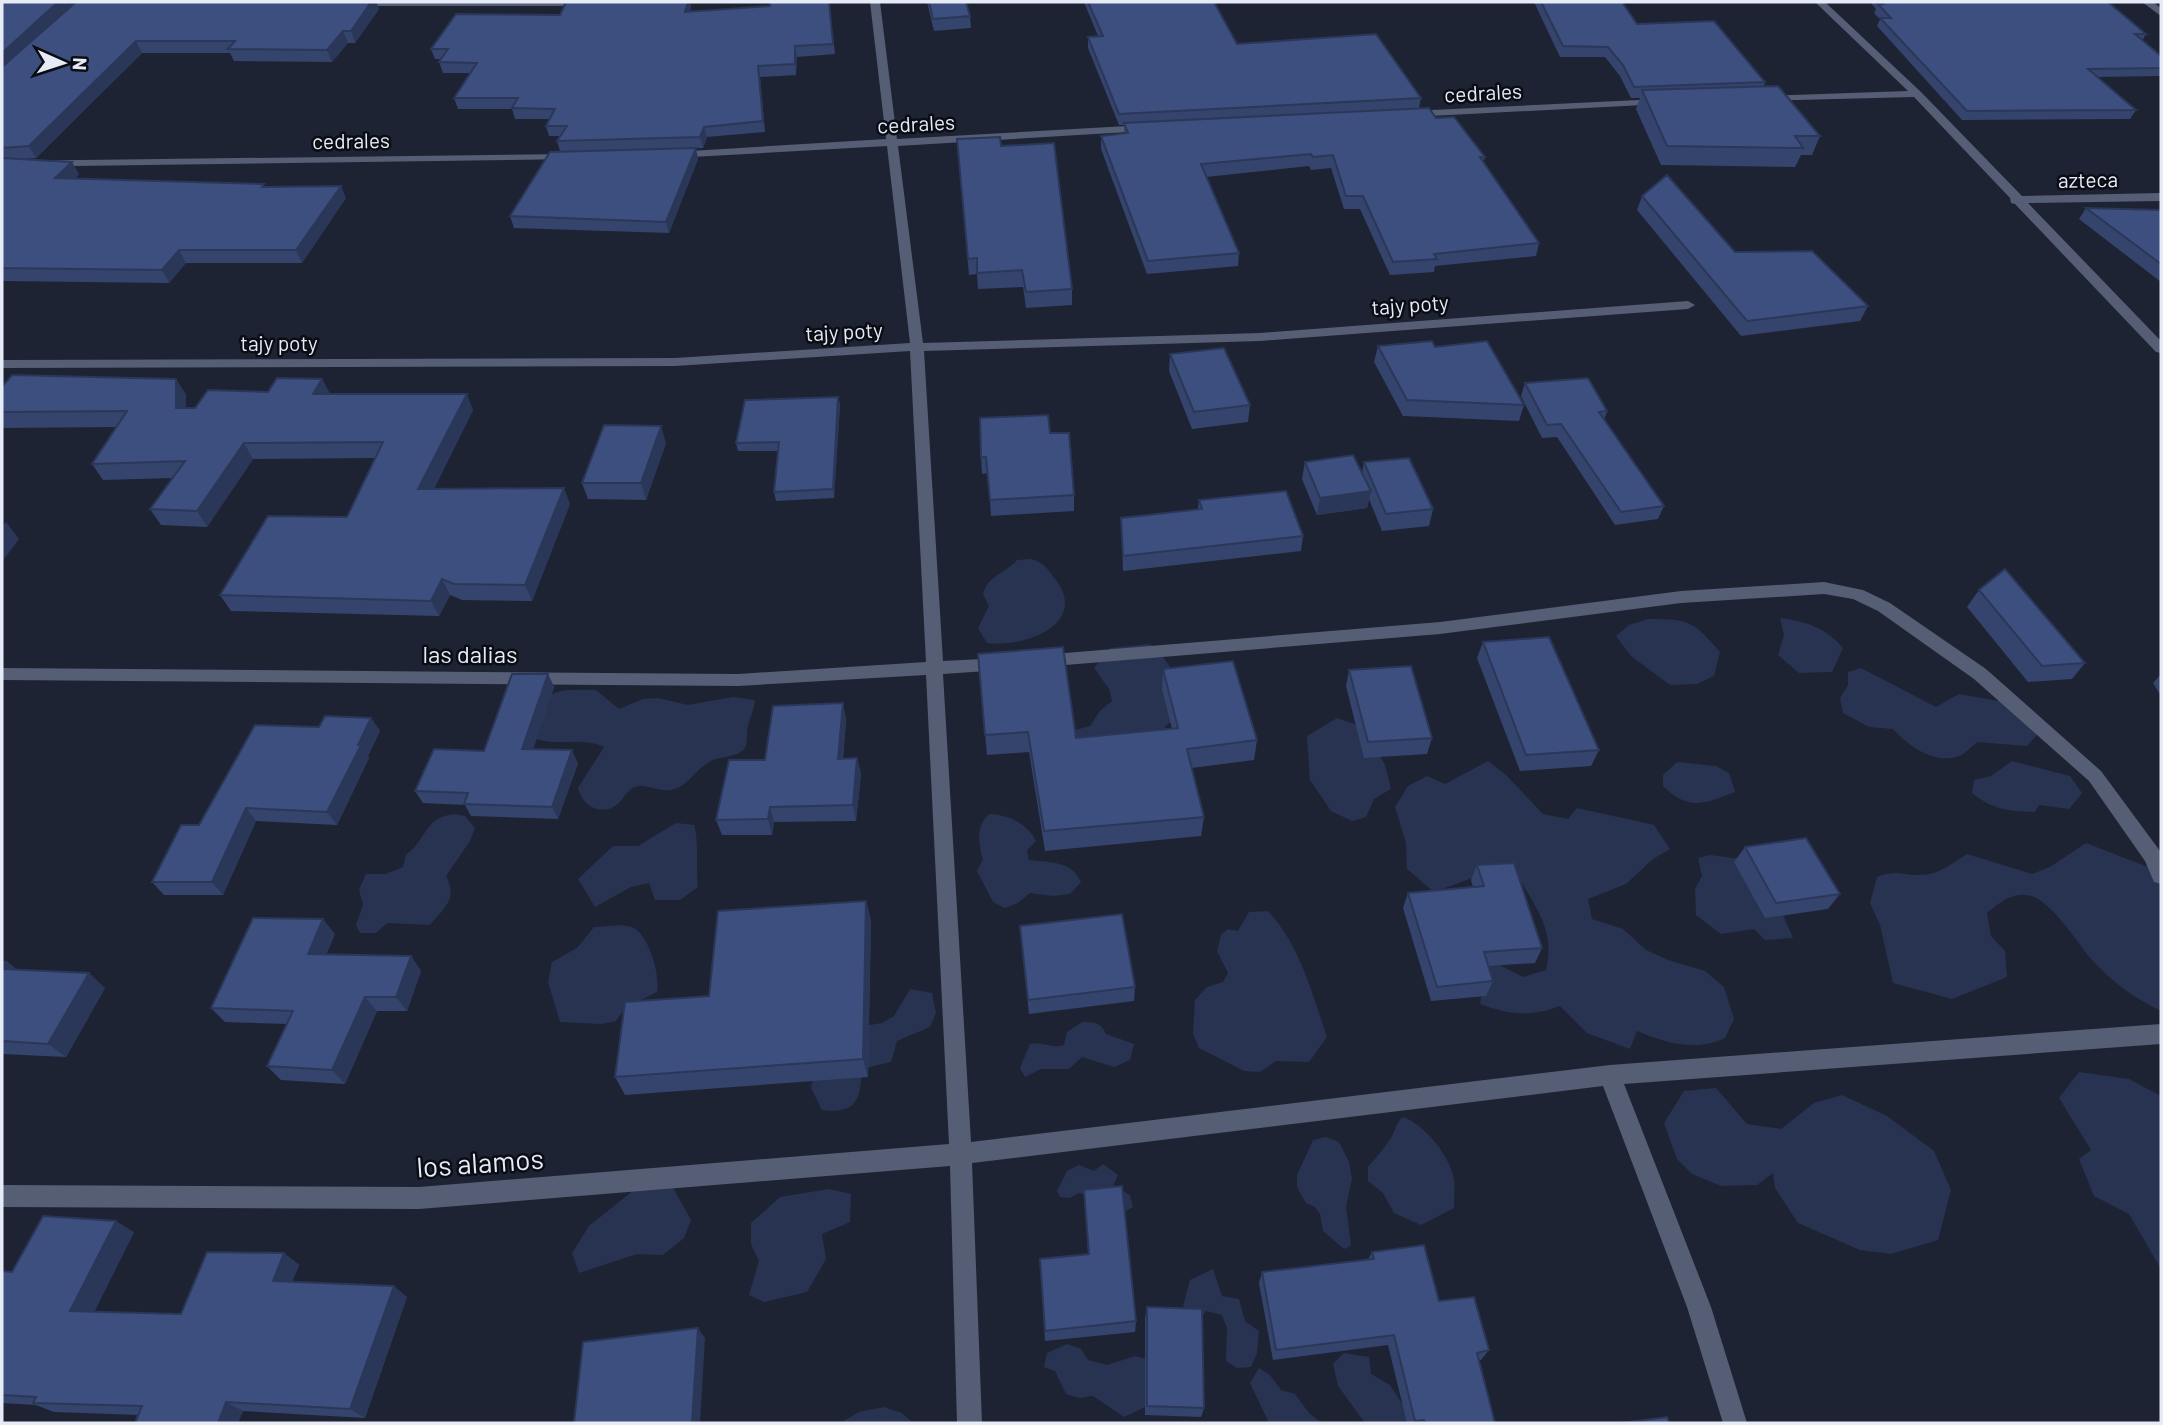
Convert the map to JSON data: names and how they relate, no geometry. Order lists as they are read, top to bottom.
{
  "streets": {
    "street": [
      "cedrales",
      "azteca",
      "tajy poty",
      "las dalias",
      "los alamos"
    ]
  },
  "north": "right"
}
